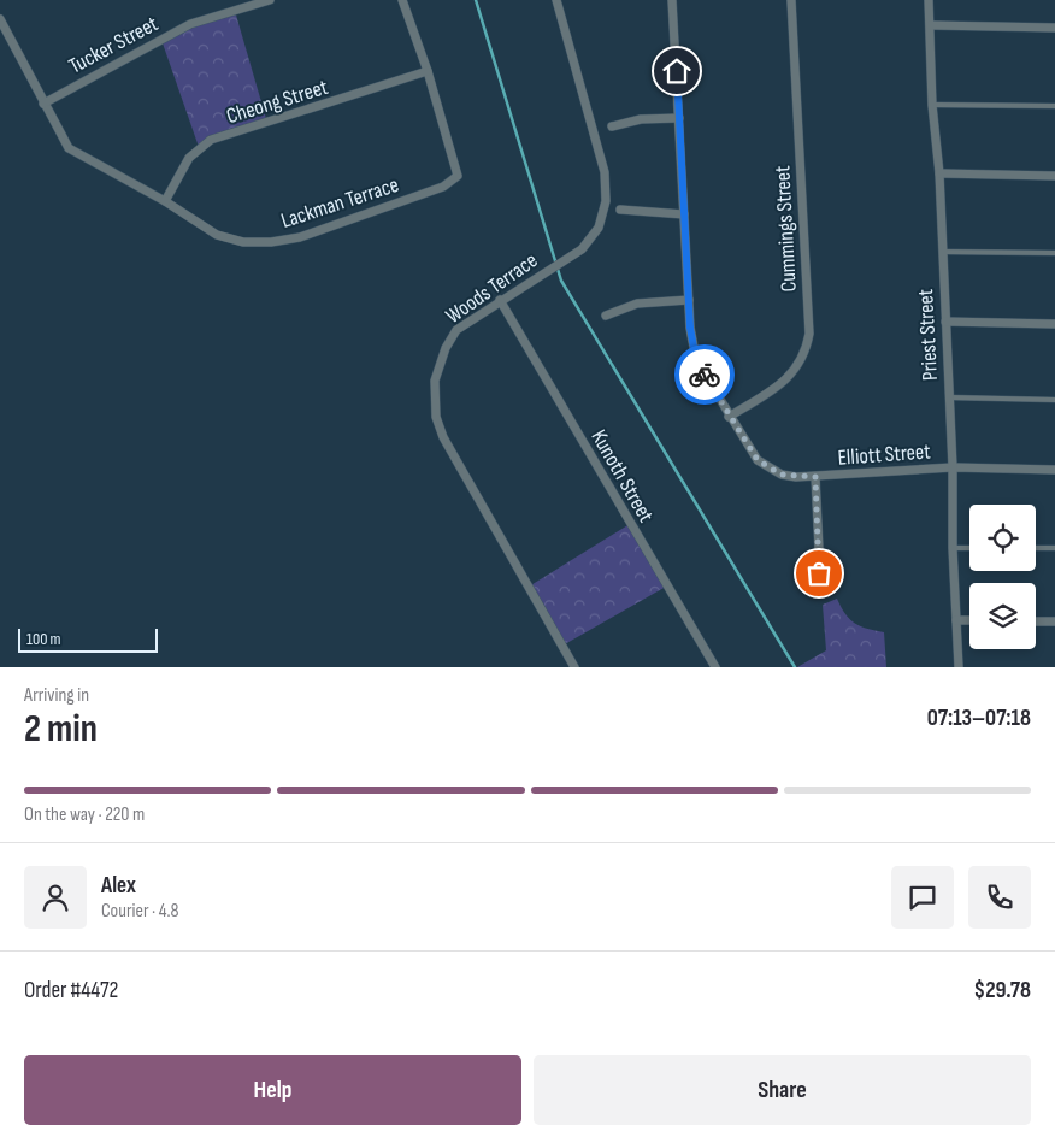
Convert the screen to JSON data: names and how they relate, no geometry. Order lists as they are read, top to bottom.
{
  "streets": {
    "street": [
      "Tucker Street",
      "Cheong Street",
      "Lackman Terrace",
      "Cummings Street",
      "Woods Terrace",
      "Priest Street",
      "Elliott Street",
      "Kunoth Street"
    ]
  },
  "crossings": [
    ["Tucker Street", "Lackman Terrace"],
    ["Cheong Street", "Lackman Terrace"],
    ["Cummings Street", "Elliott Street"],
    ["Woods Terrace", "Kunoth Street"],
    ["Priest Street", "Elliott Street"]
  ],
  "scale_bar": "100 m",
  "page": {
    "scale": "100 m",
    "heading": ["2 min", "Arriving in", "07:13–07:18"],
    "panel": [
      "Alex",
      "Courier · 4.8",
      "Order #4472",
      "$29.78"
    ],
    "bar": "On the way · 220 m",
    "buttons": ["Help", "Share"]
  }
}
